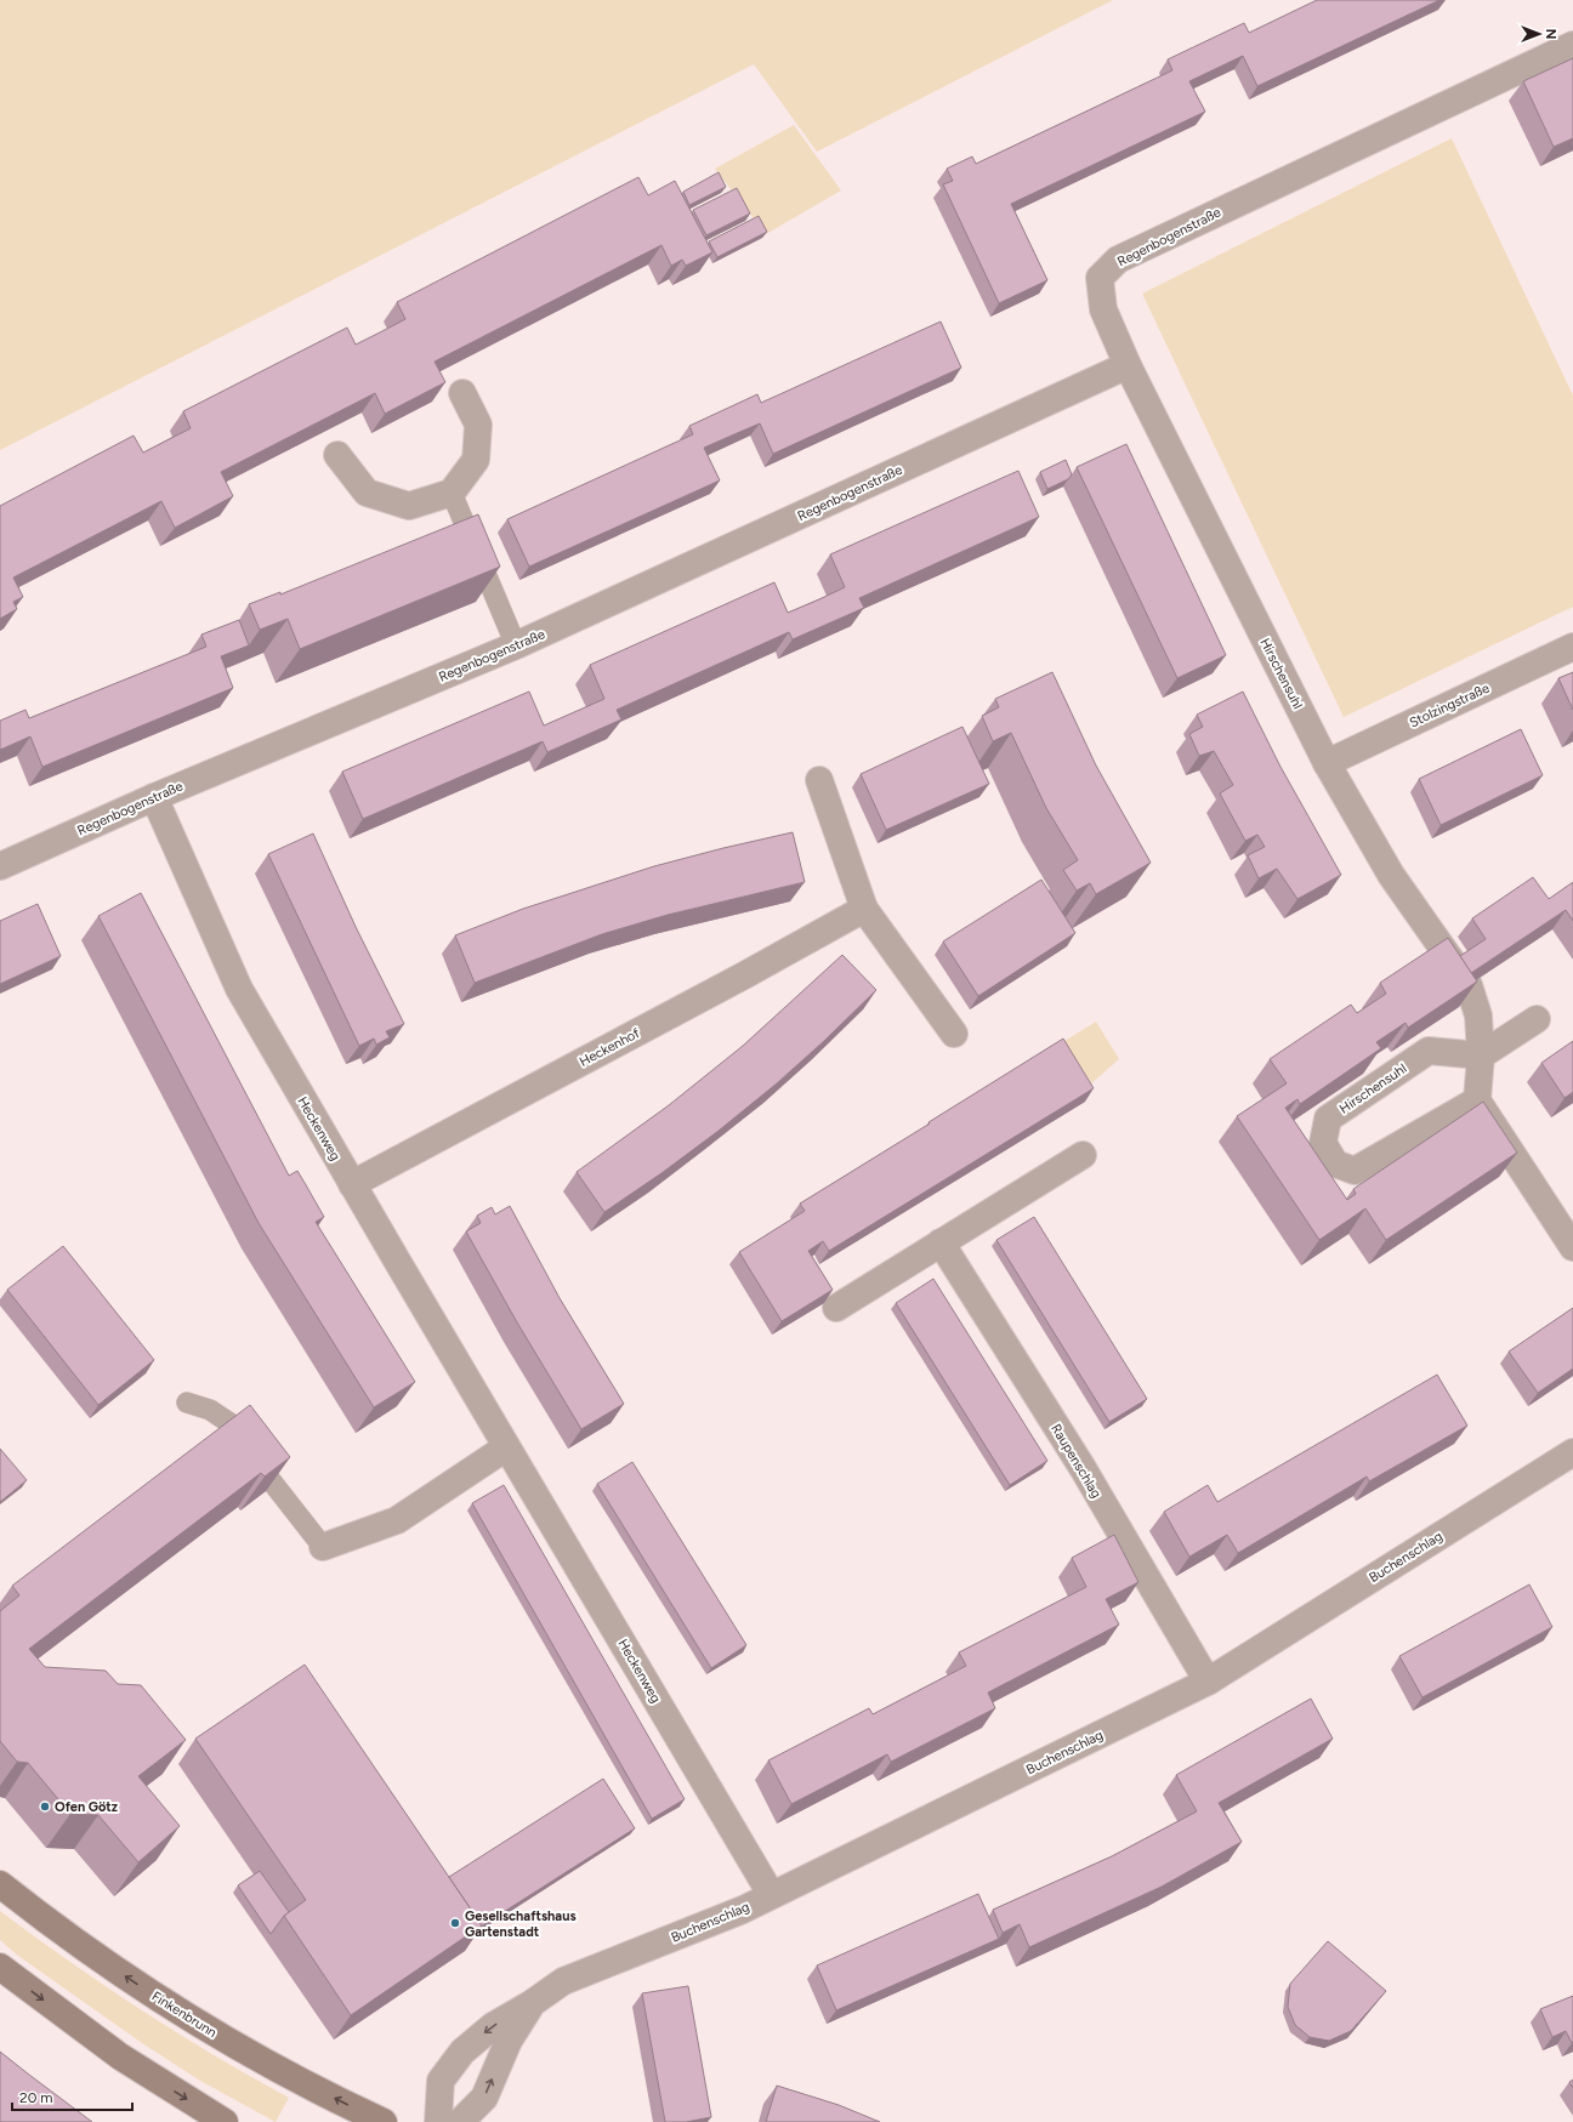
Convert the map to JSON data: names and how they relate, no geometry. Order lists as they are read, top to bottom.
{
  "streets": {
    "main road": ["Finkenbrunn"],
    "street": [
      "Regenbogenstraße",
      "Hirschensuhl",
      "Stolzingstraße",
      "Heckenhof",
      "Heckenweg",
      "Raupenschlag",
      "Buchenschlag"
    ]
  },
  "crossings": [
    ["Regenbogenstraße", "Hirschensuhl"],
    ["Regenbogenstraße", "Heckenweg"],
    ["Hirschensuhl", "Stolzingstraße"],
    ["Heckenhof", "Heckenweg"],
    ["Heckenweg", "Buchenschlag"],
    ["Raupenschlag", "Buchenschlag"]
  ],
  "places": ["Ofen Götz", "Gesellschaftshaus Gartenstadt"],
  "scale_bar": "20 m",
  "north": "right"
}
